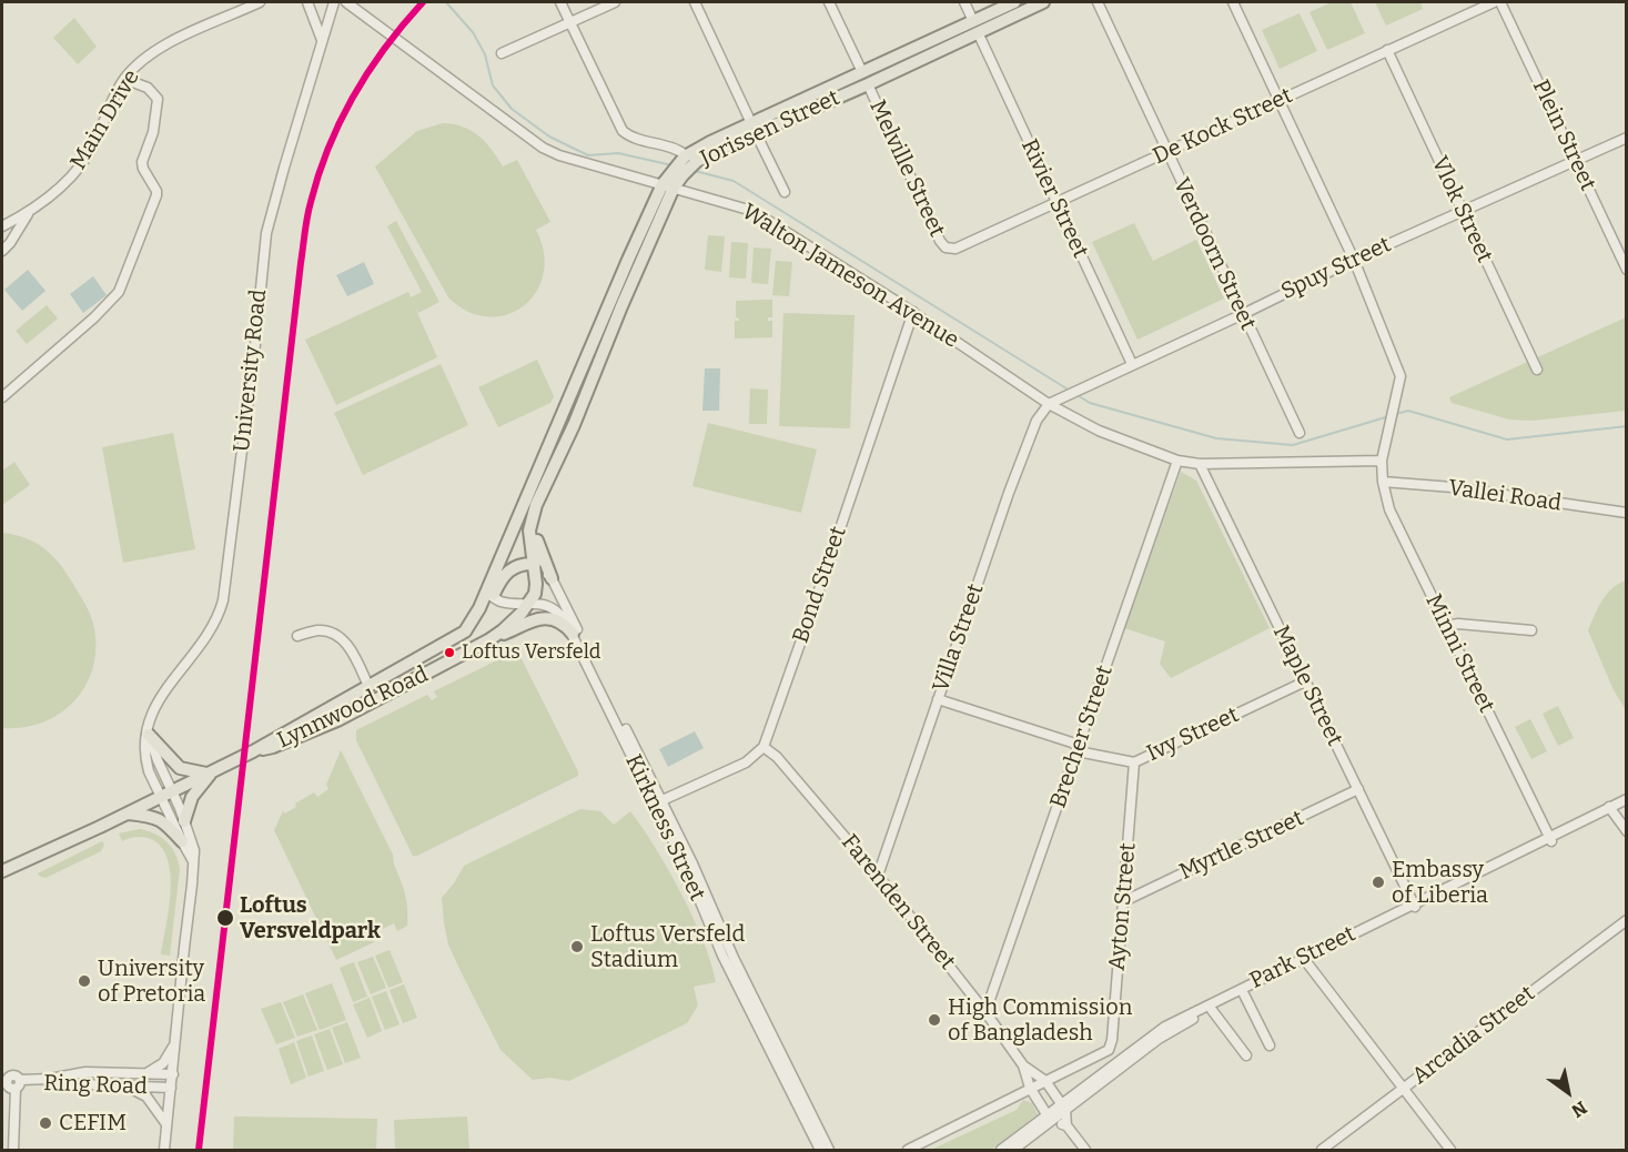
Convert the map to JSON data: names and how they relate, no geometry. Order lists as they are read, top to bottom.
{
  "streets": {
    "main road": ["Jorissen Street", "Lynnwood Road"],
    "street": [
      "Main Drive",
      "De Kock Street",
      "Plein Street",
      "Melville Street",
      "Rivier Street",
      "Vlok Street",
      "Verdoorn Street",
      "Spuy Street",
      "Walton Jameson Avenue",
      "University Road",
      "Vallei Road",
      "Bond Street",
      "Villa Street",
      "Minni Street",
      "Maple Street",
      "Ivy Street",
      "Brecher Street",
      "Kirkness Street",
      "Myrtle Street",
      "Farenden Street",
      "Ayton Street",
      "Park Street",
      "Arcadia Street",
      "Ring Road"
    ]
  },
  "crossings": [
    ["De Kock Street", "Melville Street"],
    ["De Kock Street", "Rivier Street"],
    ["De Kock Street", "Vlok Street"],
    ["De Kock Street", "Verdoorn Street"],
    ["De Kock Street", "Minni Street"],
    ["Jorissen Street", "Melville Street"],
    ["Jorissen Street", "Rivier Street"],
    ["Jorissen Street", "Walton Jameson Avenue"],
    ["Jorissen Street", "Lynnwood Road"],
    ["Plein Street", "Spuy Street"],
    ["Rivier Street", "Spuy Street"],
    ["Vlok Street", "Spuy Street"],
    ["Verdoorn Street", "Spuy Street"],
    ["Spuy Street", "Walton Jameson Avenue"],
    ["Spuy Street", "Villa Street"],
    ["Spuy Street", "Minni Street"],
    ["Walton Jameson Avenue", "Bond Street"],
    ["Walton Jameson Avenue", "Villa Street"],
    ["Walton Jameson Avenue", "Minni Street"],
    ["Walton Jameson Avenue", "Maple Street"],
    ["Walton Jameson Avenue", "Brecher Street"],
    ["Vallei Road", "Minni Street"],
    ["Bond Street", "Farenden Street"],
    ["Villa Street", "Ivy Street"],
    ["Villa Street", "Farenden Street"],
    ["Minni Street", "Park Street"],
    ["Maple Street", "Ivy Street"],
    ["Maple Street", "Myrtle Street"],
    ["Maple Street", "Park Street"],
    ["Lynnwood Road", "Kirkness Street"],
    ["Ivy Street", "Brecher Street"],
    ["Ivy Street", "Ayton Street"],
    ["Brecher Street", "Farenden Street"],
    ["Myrtle Street", "Ayton Street"],
    ["Farenden Street", "Ayton Street"],
    ["Farenden Street", "Park Street"]
  ],
  "places": [
    "Loftus Versfeld",
    "Embassy of Liberia",
    "Loftus Versveldpark",
    "Loftus Versfeld Stadium",
    "University of Pretoria",
    "High Commission of Bangladesh",
    "CEFIM"
  ],
  "north": "bottom right"
}
